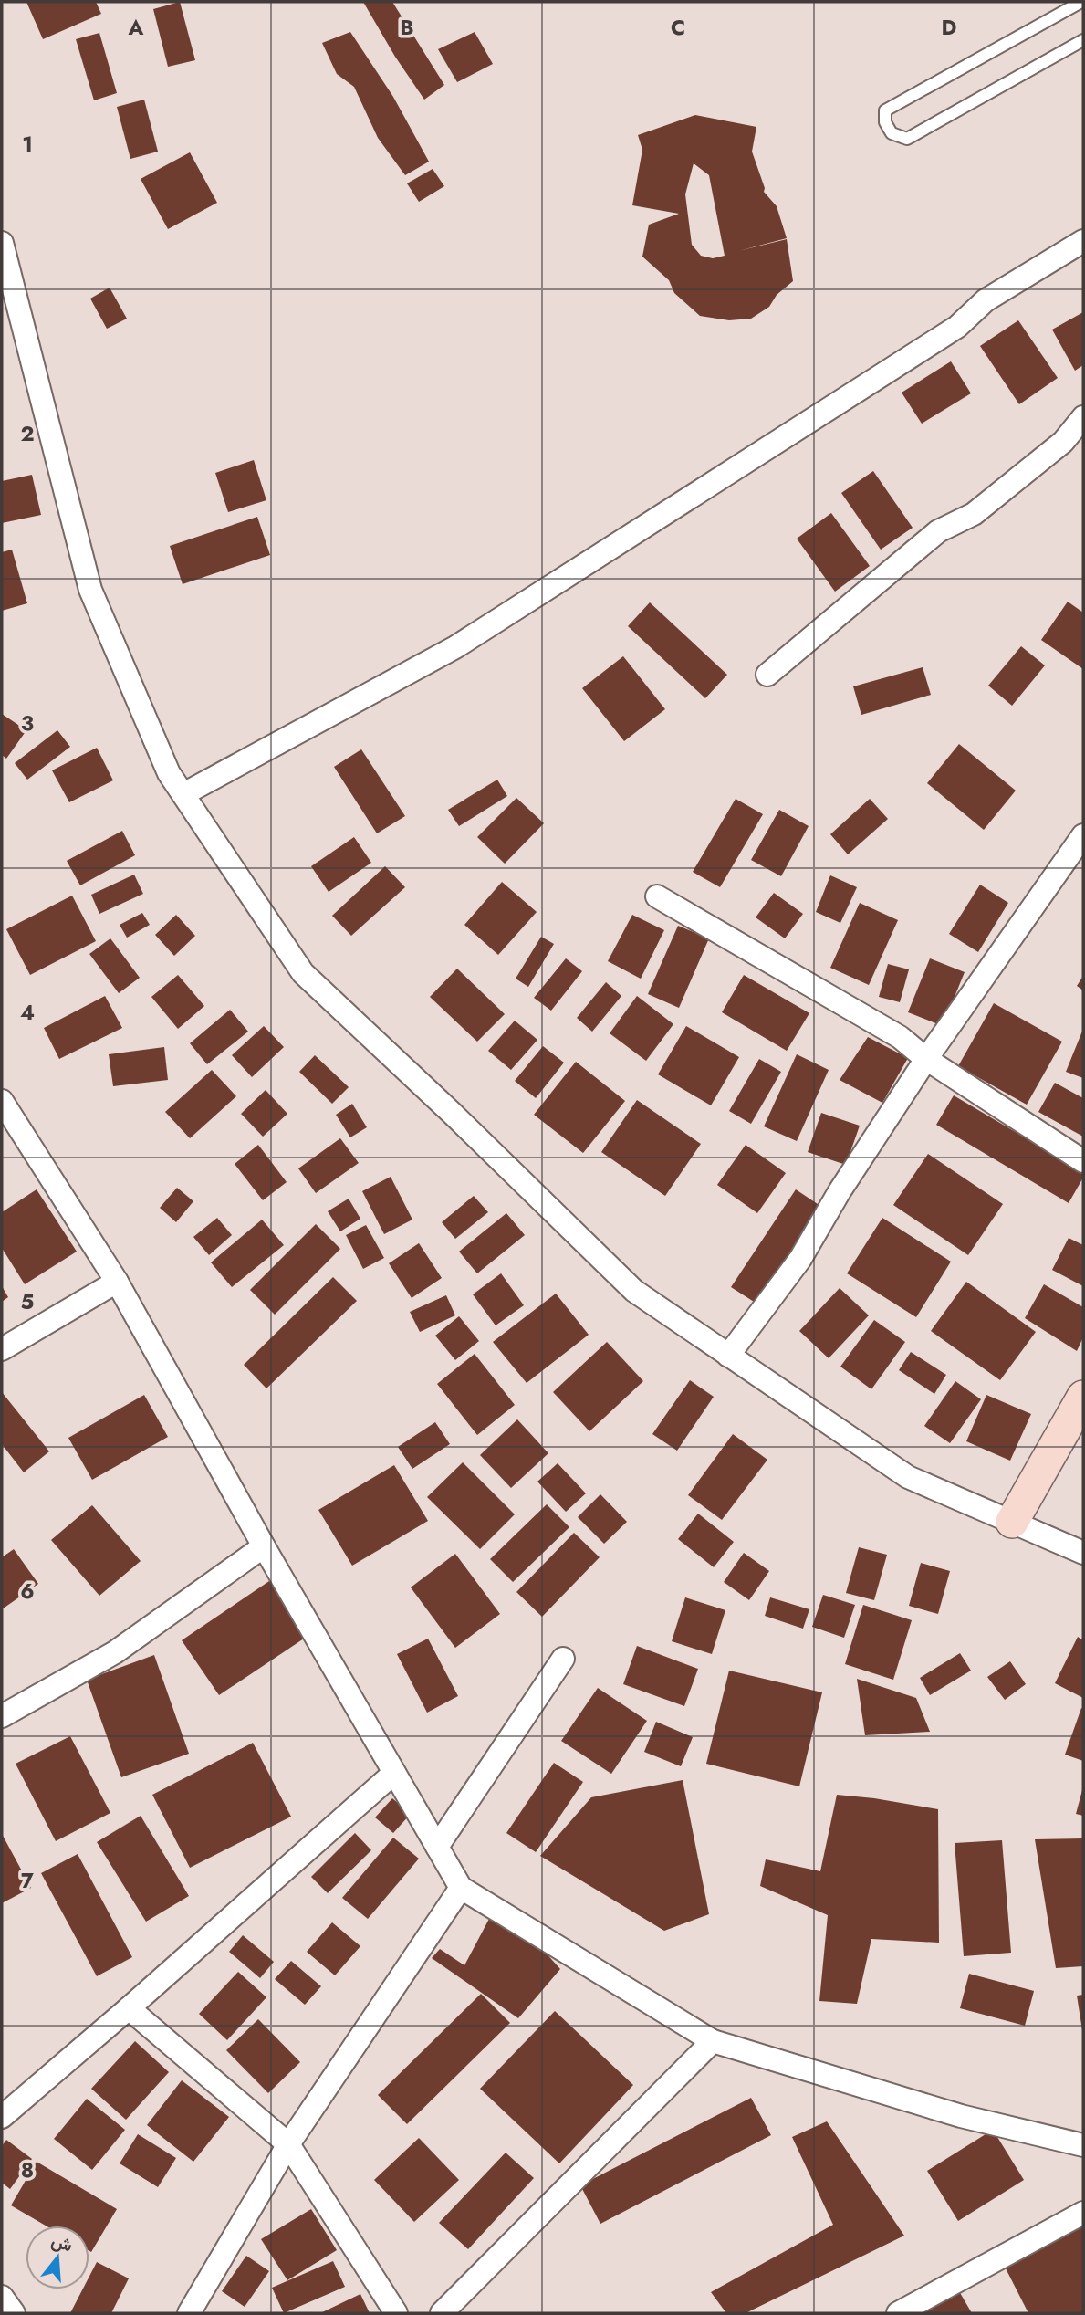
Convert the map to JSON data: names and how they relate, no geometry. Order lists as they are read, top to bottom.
{
  "north": "top",
  "grid": {
    "columns": [
      "A",
      "B",
      "C",
      "D"
    ],
    "rows": [
      "1",
      "2",
      "3",
      "4",
      "5",
      "6",
      "7",
      "8"
    ]
  }
}
